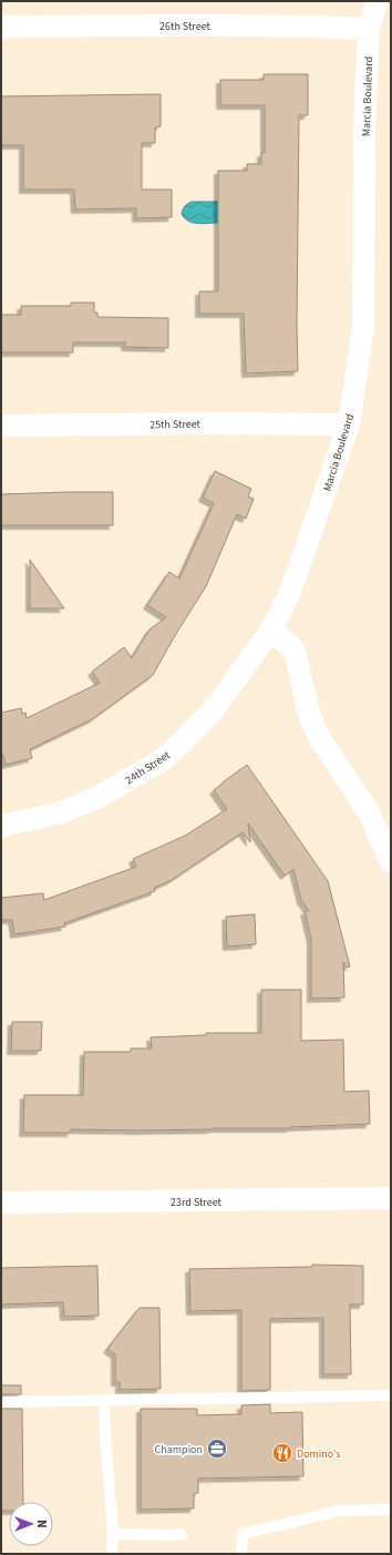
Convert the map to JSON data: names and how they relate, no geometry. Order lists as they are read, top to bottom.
{
  "streets": {
    "street": [
      "26th Street",
      "Marcia Boulevard",
      "25th Street",
      "24th Street",
      "23rd Street"
    ]
  },
  "crossings": [
    ["26th Street", "Marcia Boulevard"],
    ["Marcia Boulevard", "25th Street"],
    ["Marcia Boulevard", "24th Street"]
  ],
  "places": {
    "office": ["Champion"],
    "restaurant": ["Domino's"]
  },
  "north": "right"
}
